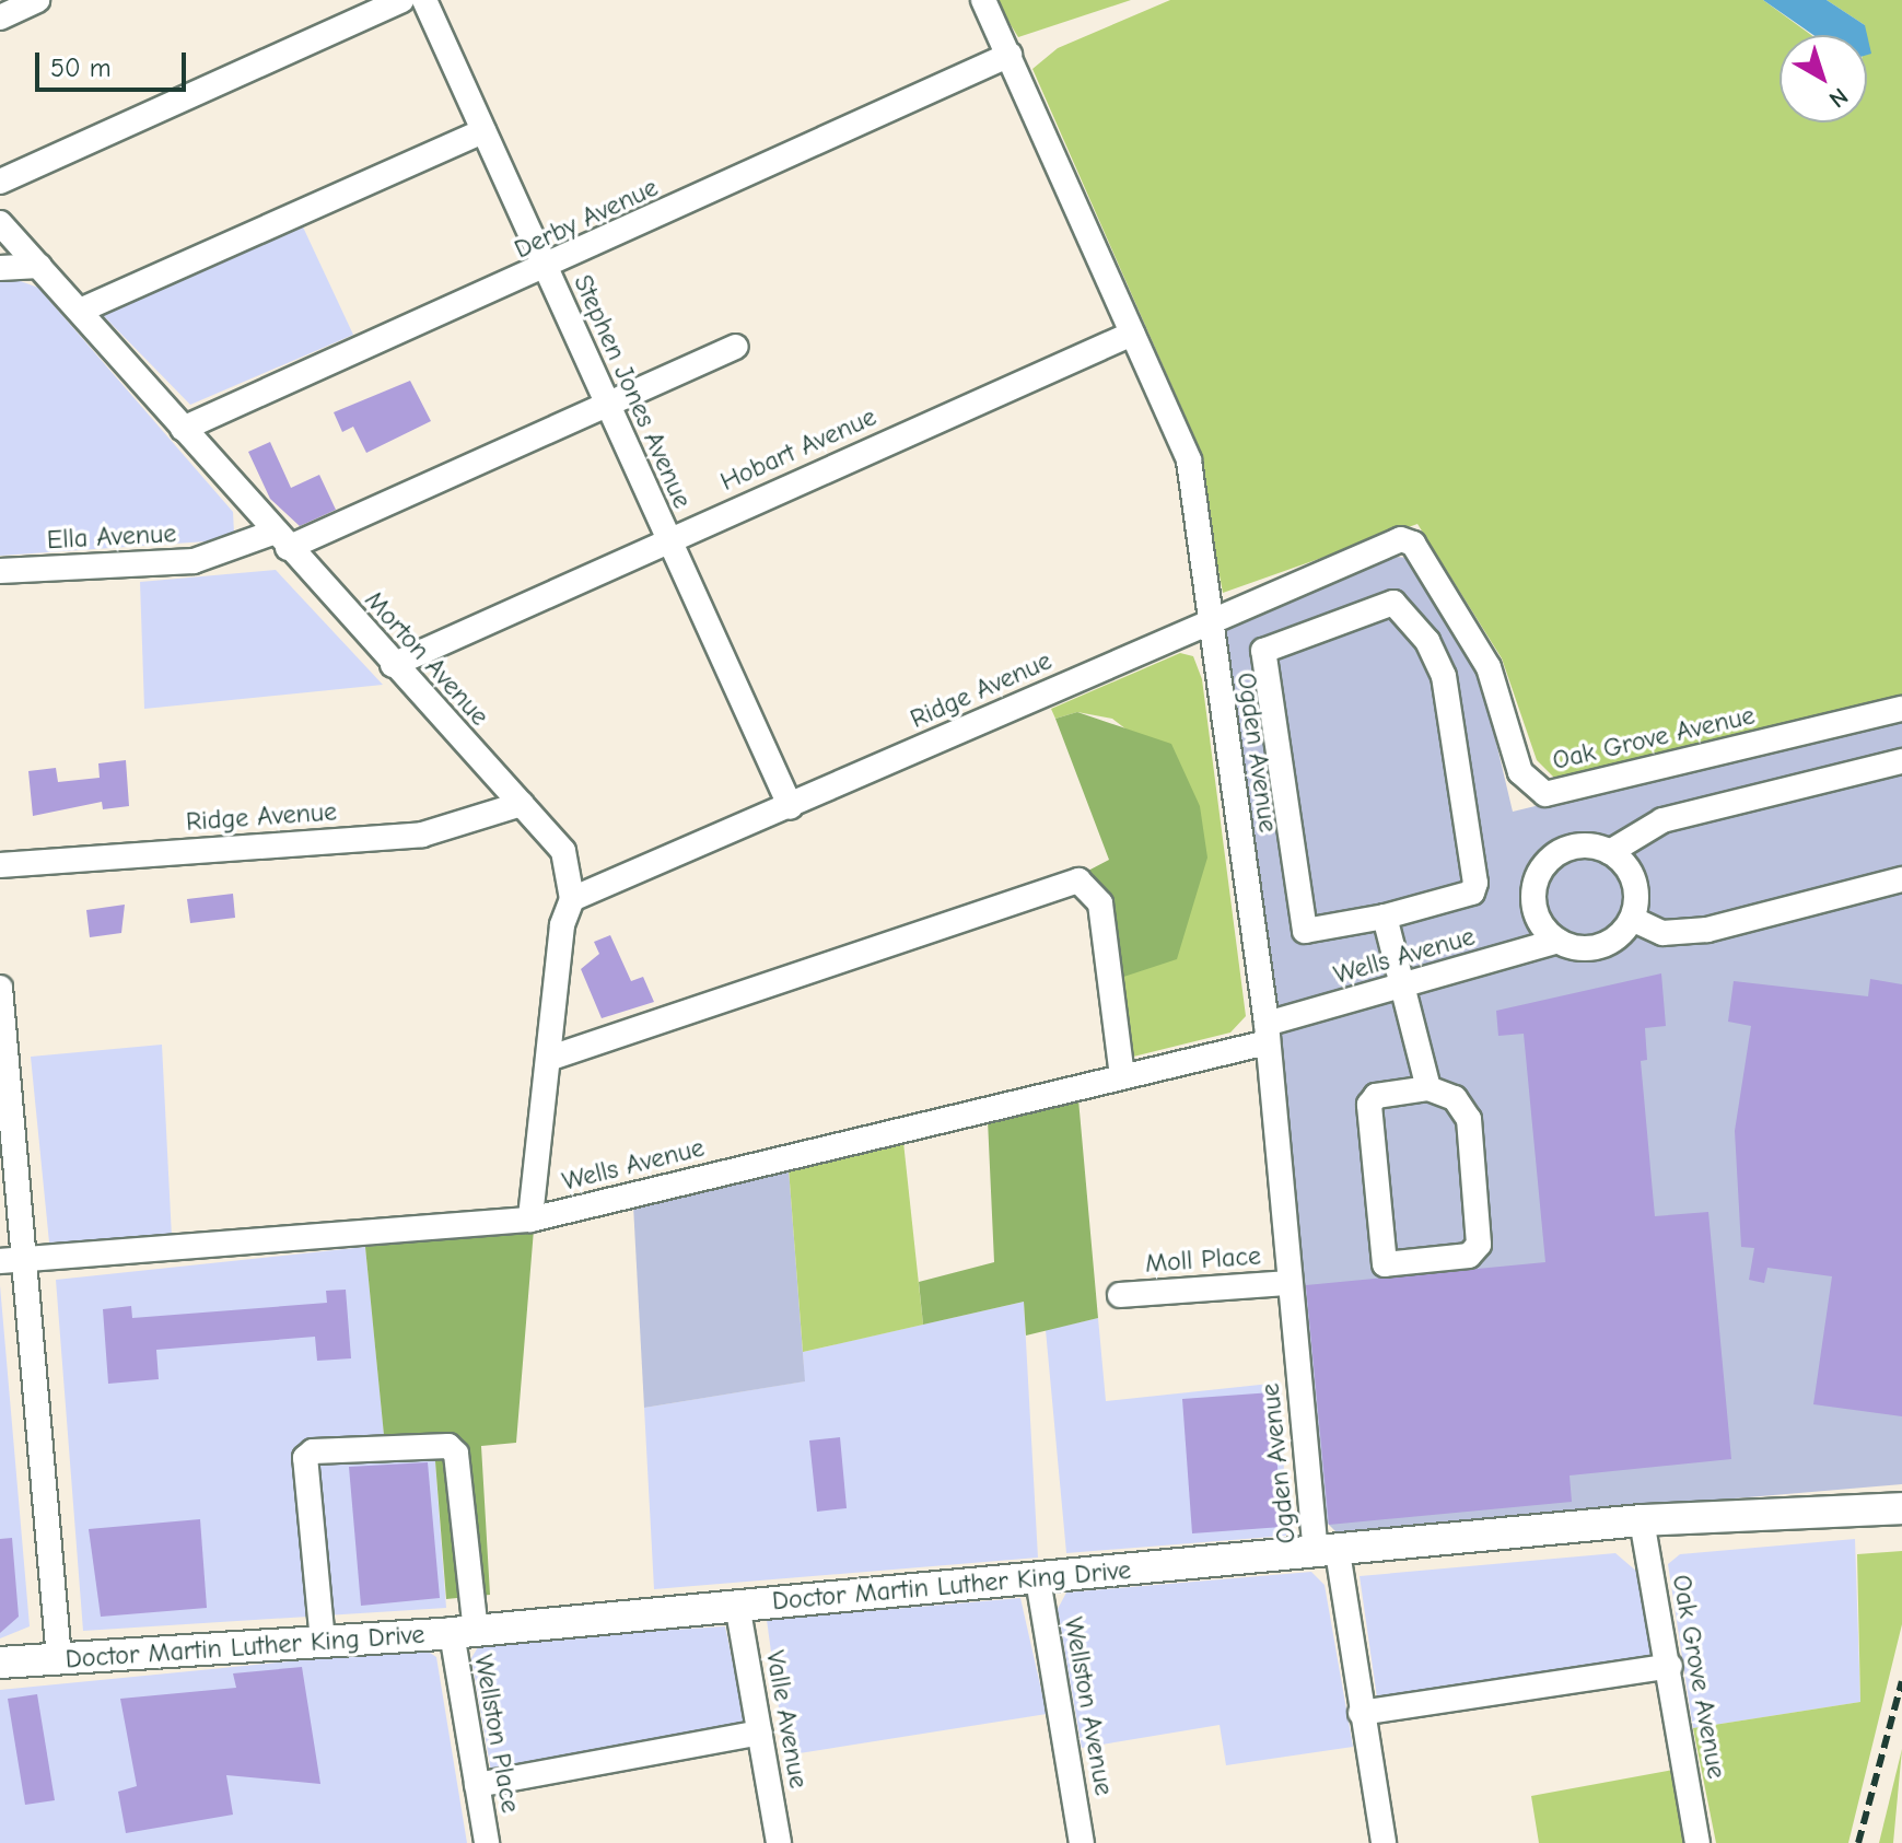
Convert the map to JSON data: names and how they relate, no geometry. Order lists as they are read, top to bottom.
{
  "streets": {
    "main road": ["Doctor Martin Luther King Drive"],
    "street": [
      "Derby Avenue",
      "Stephen Jones Avenue",
      "Hobart Avenue",
      "Ella Avenue",
      "Morton Avenue",
      "Ridge Avenue",
      "Oak Grove Avenue",
      "Ogden Avenue",
      "Wells Avenue",
      "Moll Place",
      "Wellston Avenue",
      "Valle Avenue",
      "Wellston Place"
    ]
  },
  "crossings": [
    ["Derby Avenue", "Stephen Jones Avenue"],
    ["Derby Avenue", "Morton Avenue"],
    ["Derby Avenue", "Ogden Avenue"],
    ["Stephen Jones Avenue", "Hobart Avenue"],
    ["Stephen Jones Avenue", "Ella Avenue"],
    ["Stephen Jones Avenue", "Ridge Avenue"],
    ["Hobart Avenue", "Morton Avenue"],
    ["Hobart Avenue", "Ogden Avenue"],
    ["Ella Avenue", "Morton Avenue"],
    ["Morton Avenue", "Ridge Avenue"],
    ["Morton Avenue", "Wells Avenue"],
    ["Ridge Avenue", "Oak Grove Avenue"],
    ["Ridge Avenue", "Ogden Avenue"],
    ["Oak Grove Avenue", "Doctor Martin Luther King Drive"],
    ["Ogden Avenue", "Wells Avenue"],
    ["Ogden Avenue", "Moll Place"],
    ["Ogden Avenue", "Doctor Martin Luther King Drive"],
    ["Doctor Martin Luther King Drive", "Wellston Avenue"],
    ["Doctor Martin Luther King Drive", "Valle Avenue"],
    ["Doctor Martin Luther King Drive", "Wellston Place"]
  ],
  "scale_bar": "50 m",
  "north": "bottom right"
}
